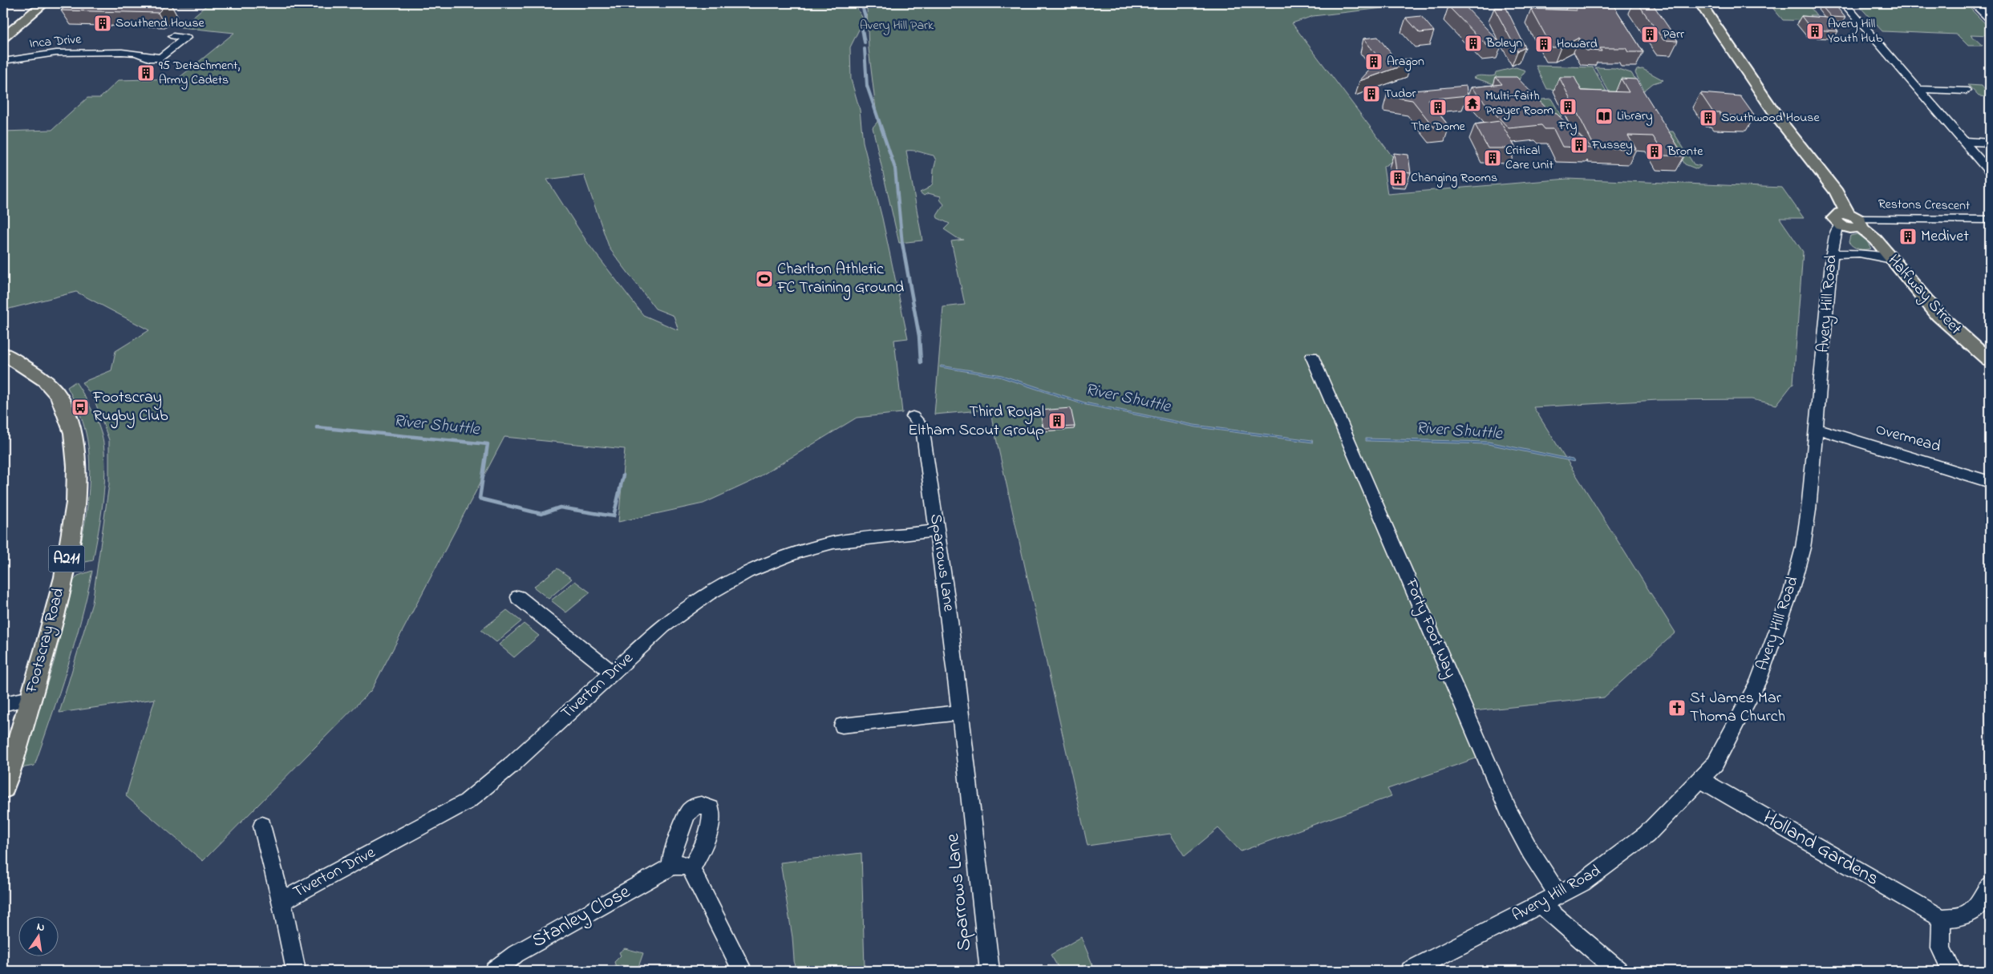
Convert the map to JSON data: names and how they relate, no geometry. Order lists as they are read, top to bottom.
{
  "streets": {
    "main road": ["Halfway Street", "A211", "Footscray Road"],
    "street": [
      "Inca Drive",
      "Restons Crescent",
      "Avery Hill Road",
      "Overmead",
      "Sparrows Lane",
      "Forty Foot Way",
      "Tiverton Drive",
      "Holland Gardens",
      "Stanley Close"
    ]
  },
  "crossings": [
    ["Restons Crescent", "Halfway Street"],
    ["Restons Crescent", "Avery Hill Road"],
    ["Halfway Street", "Avery Hill Road"],
    ["Avery Hill Road", "Overmead"],
    ["Avery Hill Road", "Forty Foot Way"],
    ["Avery Hill Road", "Holland Gardens"],
    ["Sparrows Lane", "Tiverton Drive"]
  ],
  "water": ["River Shuttle"],
  "parks": ["Avery Hill Park"],
  "places": {
    "building": [
      "Southend House",
      "Avery Hill Youth Hub",
      "Parr",
      "Boleyn",
      "Howard",
      "Aragon",
      "95 Detachment, Army Cadets",
      "Tudor",
      "Fry",
      "The Dome",
      "Southwood House",
      "Fussey",
      "Bronte",
      "Critical Care Unit",
      "Changing Rooms",
      "Medivet",
      "Third Royal Eltham Scout Group"
    ],
    "temple": ["Multi-faith Prayer Room"],
    "library": ["Library"],
    "sports": ["Charlton Athletic FC Training Ground"],
    "bus stop": ["Footscray Rugby Club"],
    "church": ["St James Mar Thoma Church"]
  },
  "north": "top"
}
